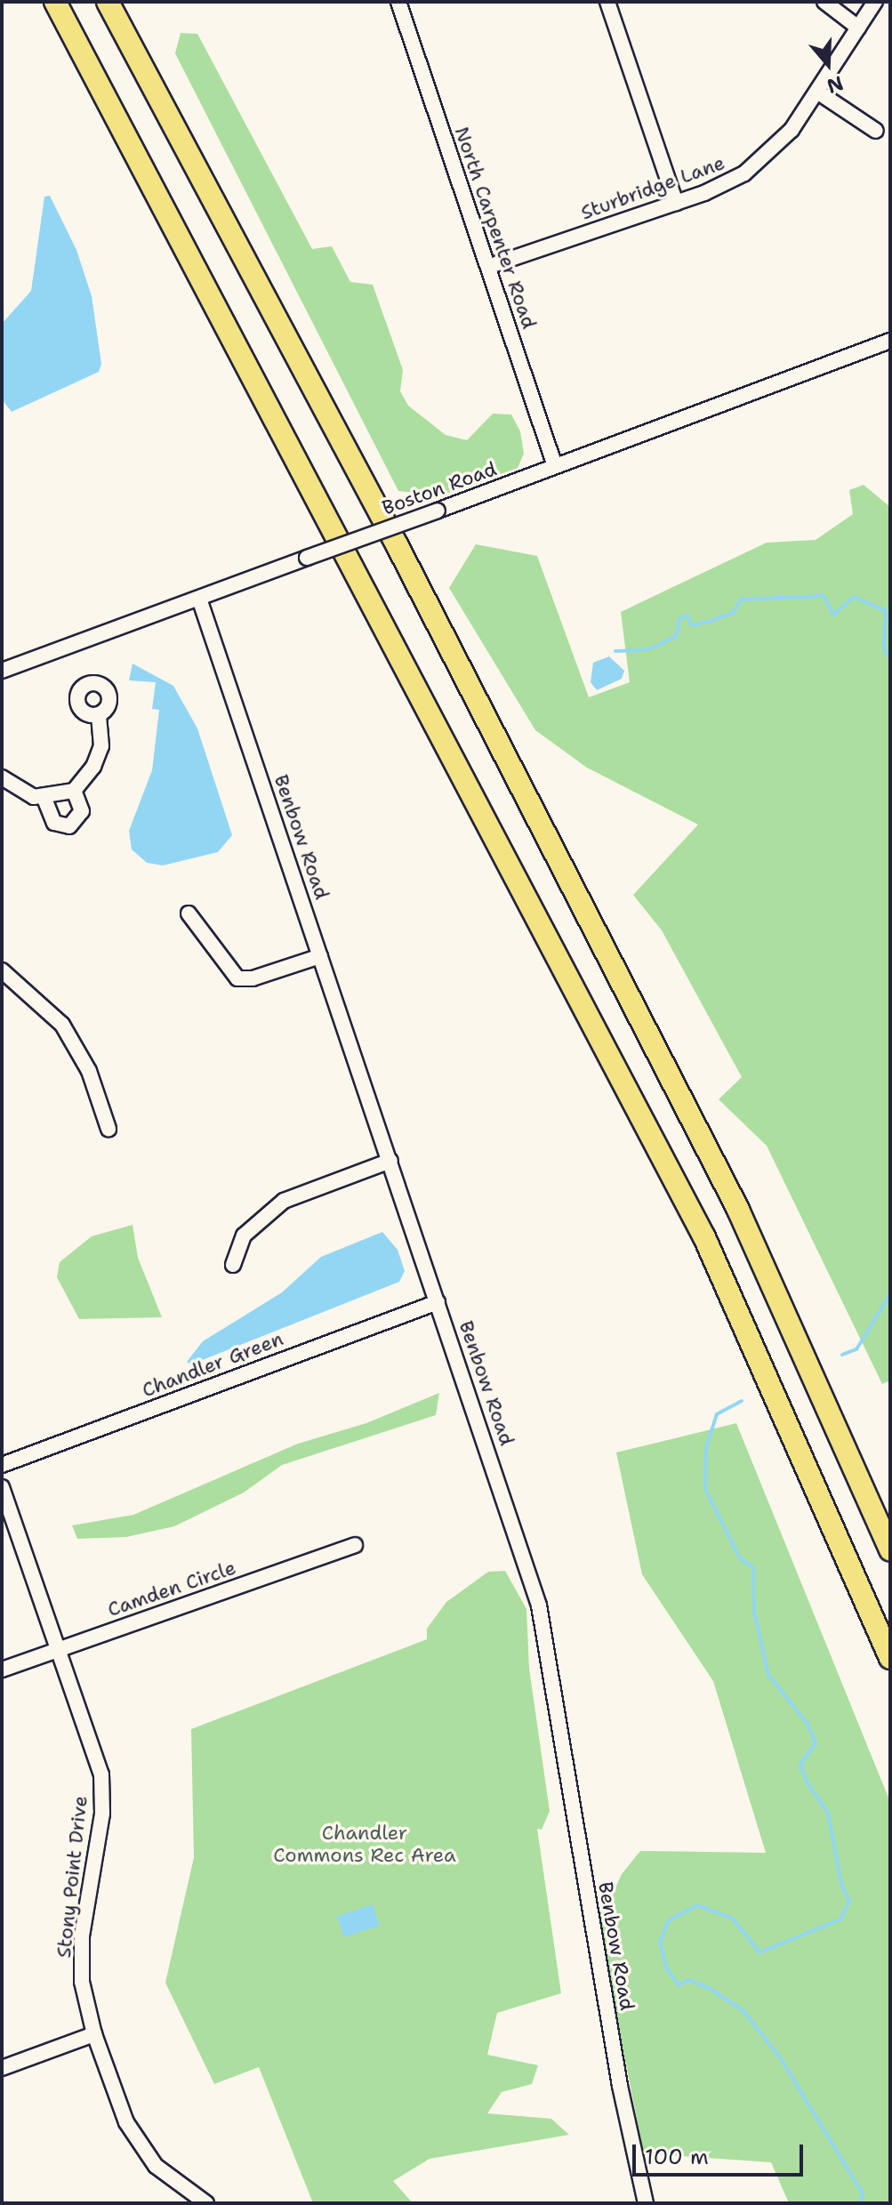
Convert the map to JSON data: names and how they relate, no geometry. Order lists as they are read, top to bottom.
{
  "streets": {
    "street": [
      "Sturbridge Lane",
      "North Carpenter Road",
      "Boston Road",
      "Benbow Road",
      "Chandler Green",
      "Camden Circle",
      "Stony Point Drive"
    ]
  },
  "crossings": [
    ["Sturbridge Lane", "North Carpenter Road"],
    ["North Carpenter Road", "Boston Road"],
    ["Boston Road", "Benbow Road"],
    ["Benbow Road", "Chandler Green"],
    ["Camden Circle", "Stony Point Drive"]
  ],
  "parks": ["Chandler Commons Rec Area"],
  "scale_bar": "100 m",
  "north": "bottom"
}
